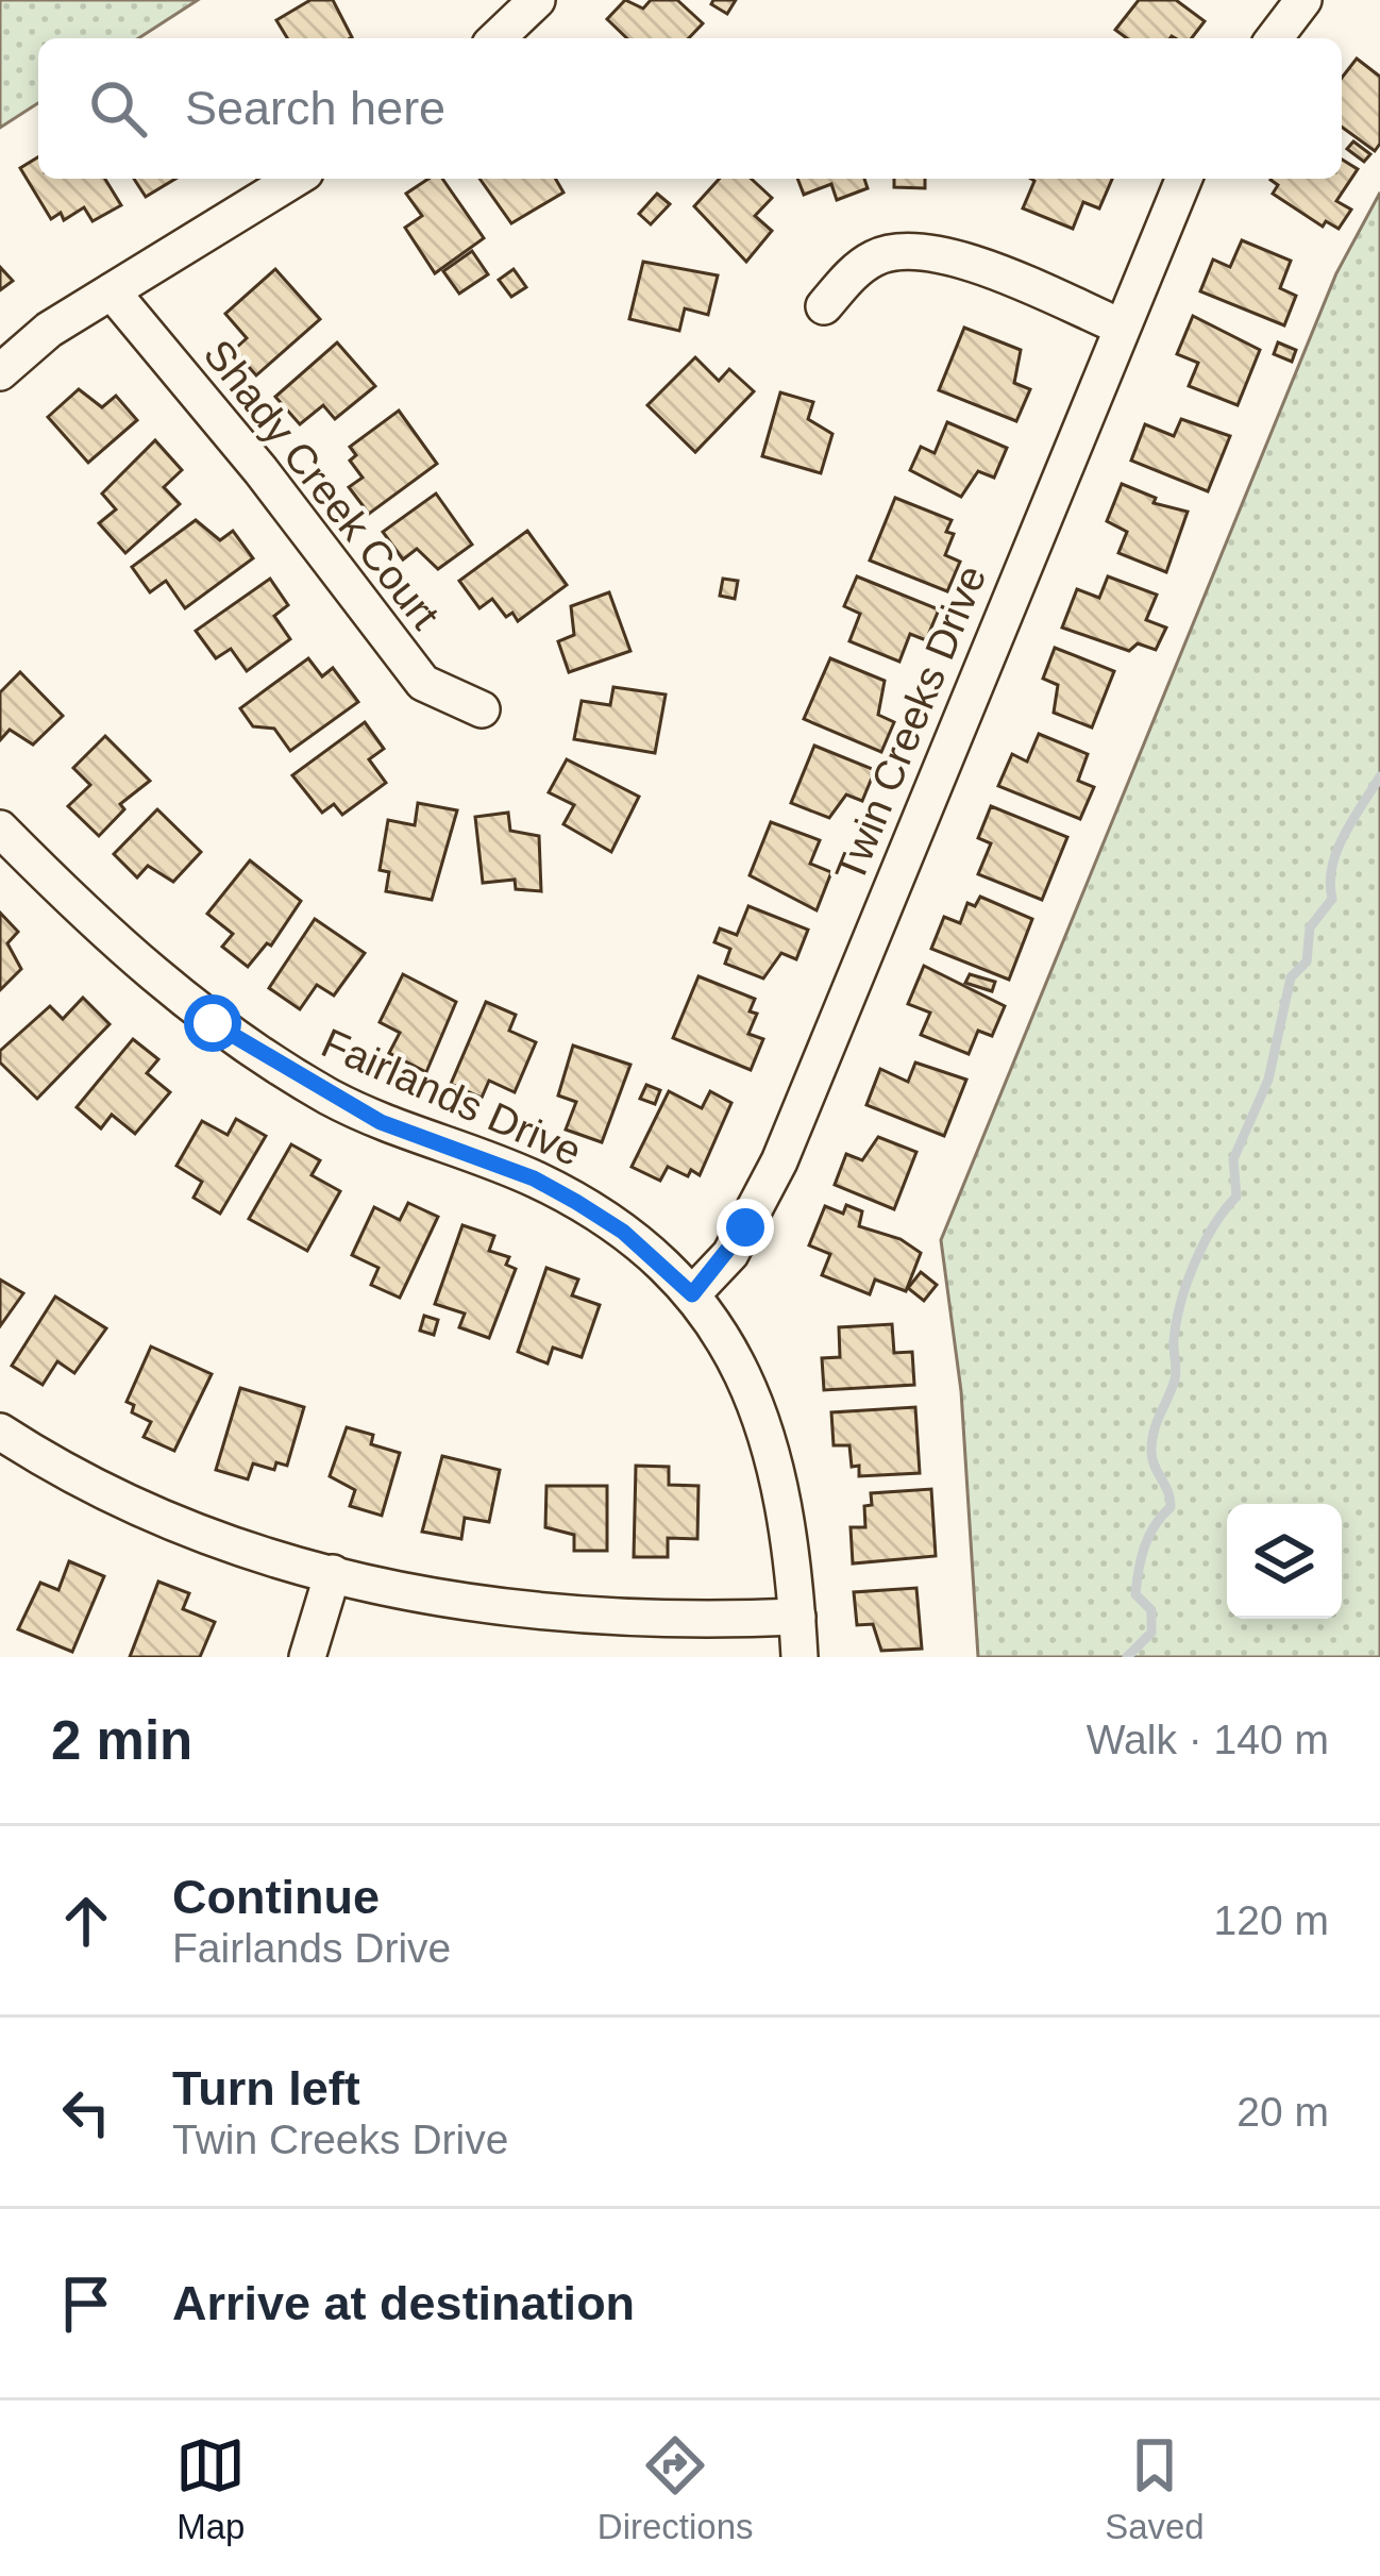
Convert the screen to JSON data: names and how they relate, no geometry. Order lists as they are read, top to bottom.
{
  "streets": {
    "street": ["Shady Creek Court", "Twin Creeks Drive", "Fairlands Drive"]
  },
  "crossings": [
    ["Twin Creeks Drive", "Fairlands Drive"]
  ],
  "page": {
    "search": "Search here",
    "heading": ["2 min", "Walk · 140 m"],
    "list": [
      ["Continue", "Fairlands Drive", "120 m"],
      ["Turn left", "Twin Creeks Drive", "20 m"],
      "Arrive at destination"
    ],
    "nav": ["Map", "Directions", "Saved"]
  }
}
